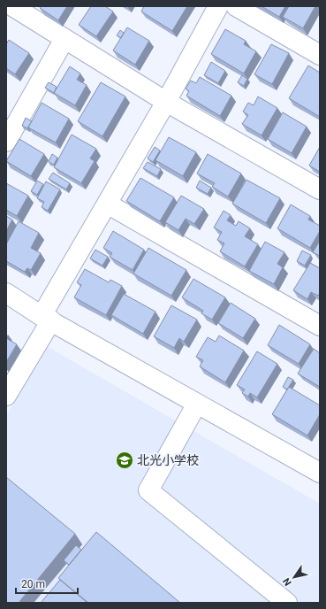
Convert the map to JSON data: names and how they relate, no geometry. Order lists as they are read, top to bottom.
{
  "places": {
    "school or university": ["北光小学校"]
  },
  "scale_bar": "20 m",
  "north": "bottom left"
}
